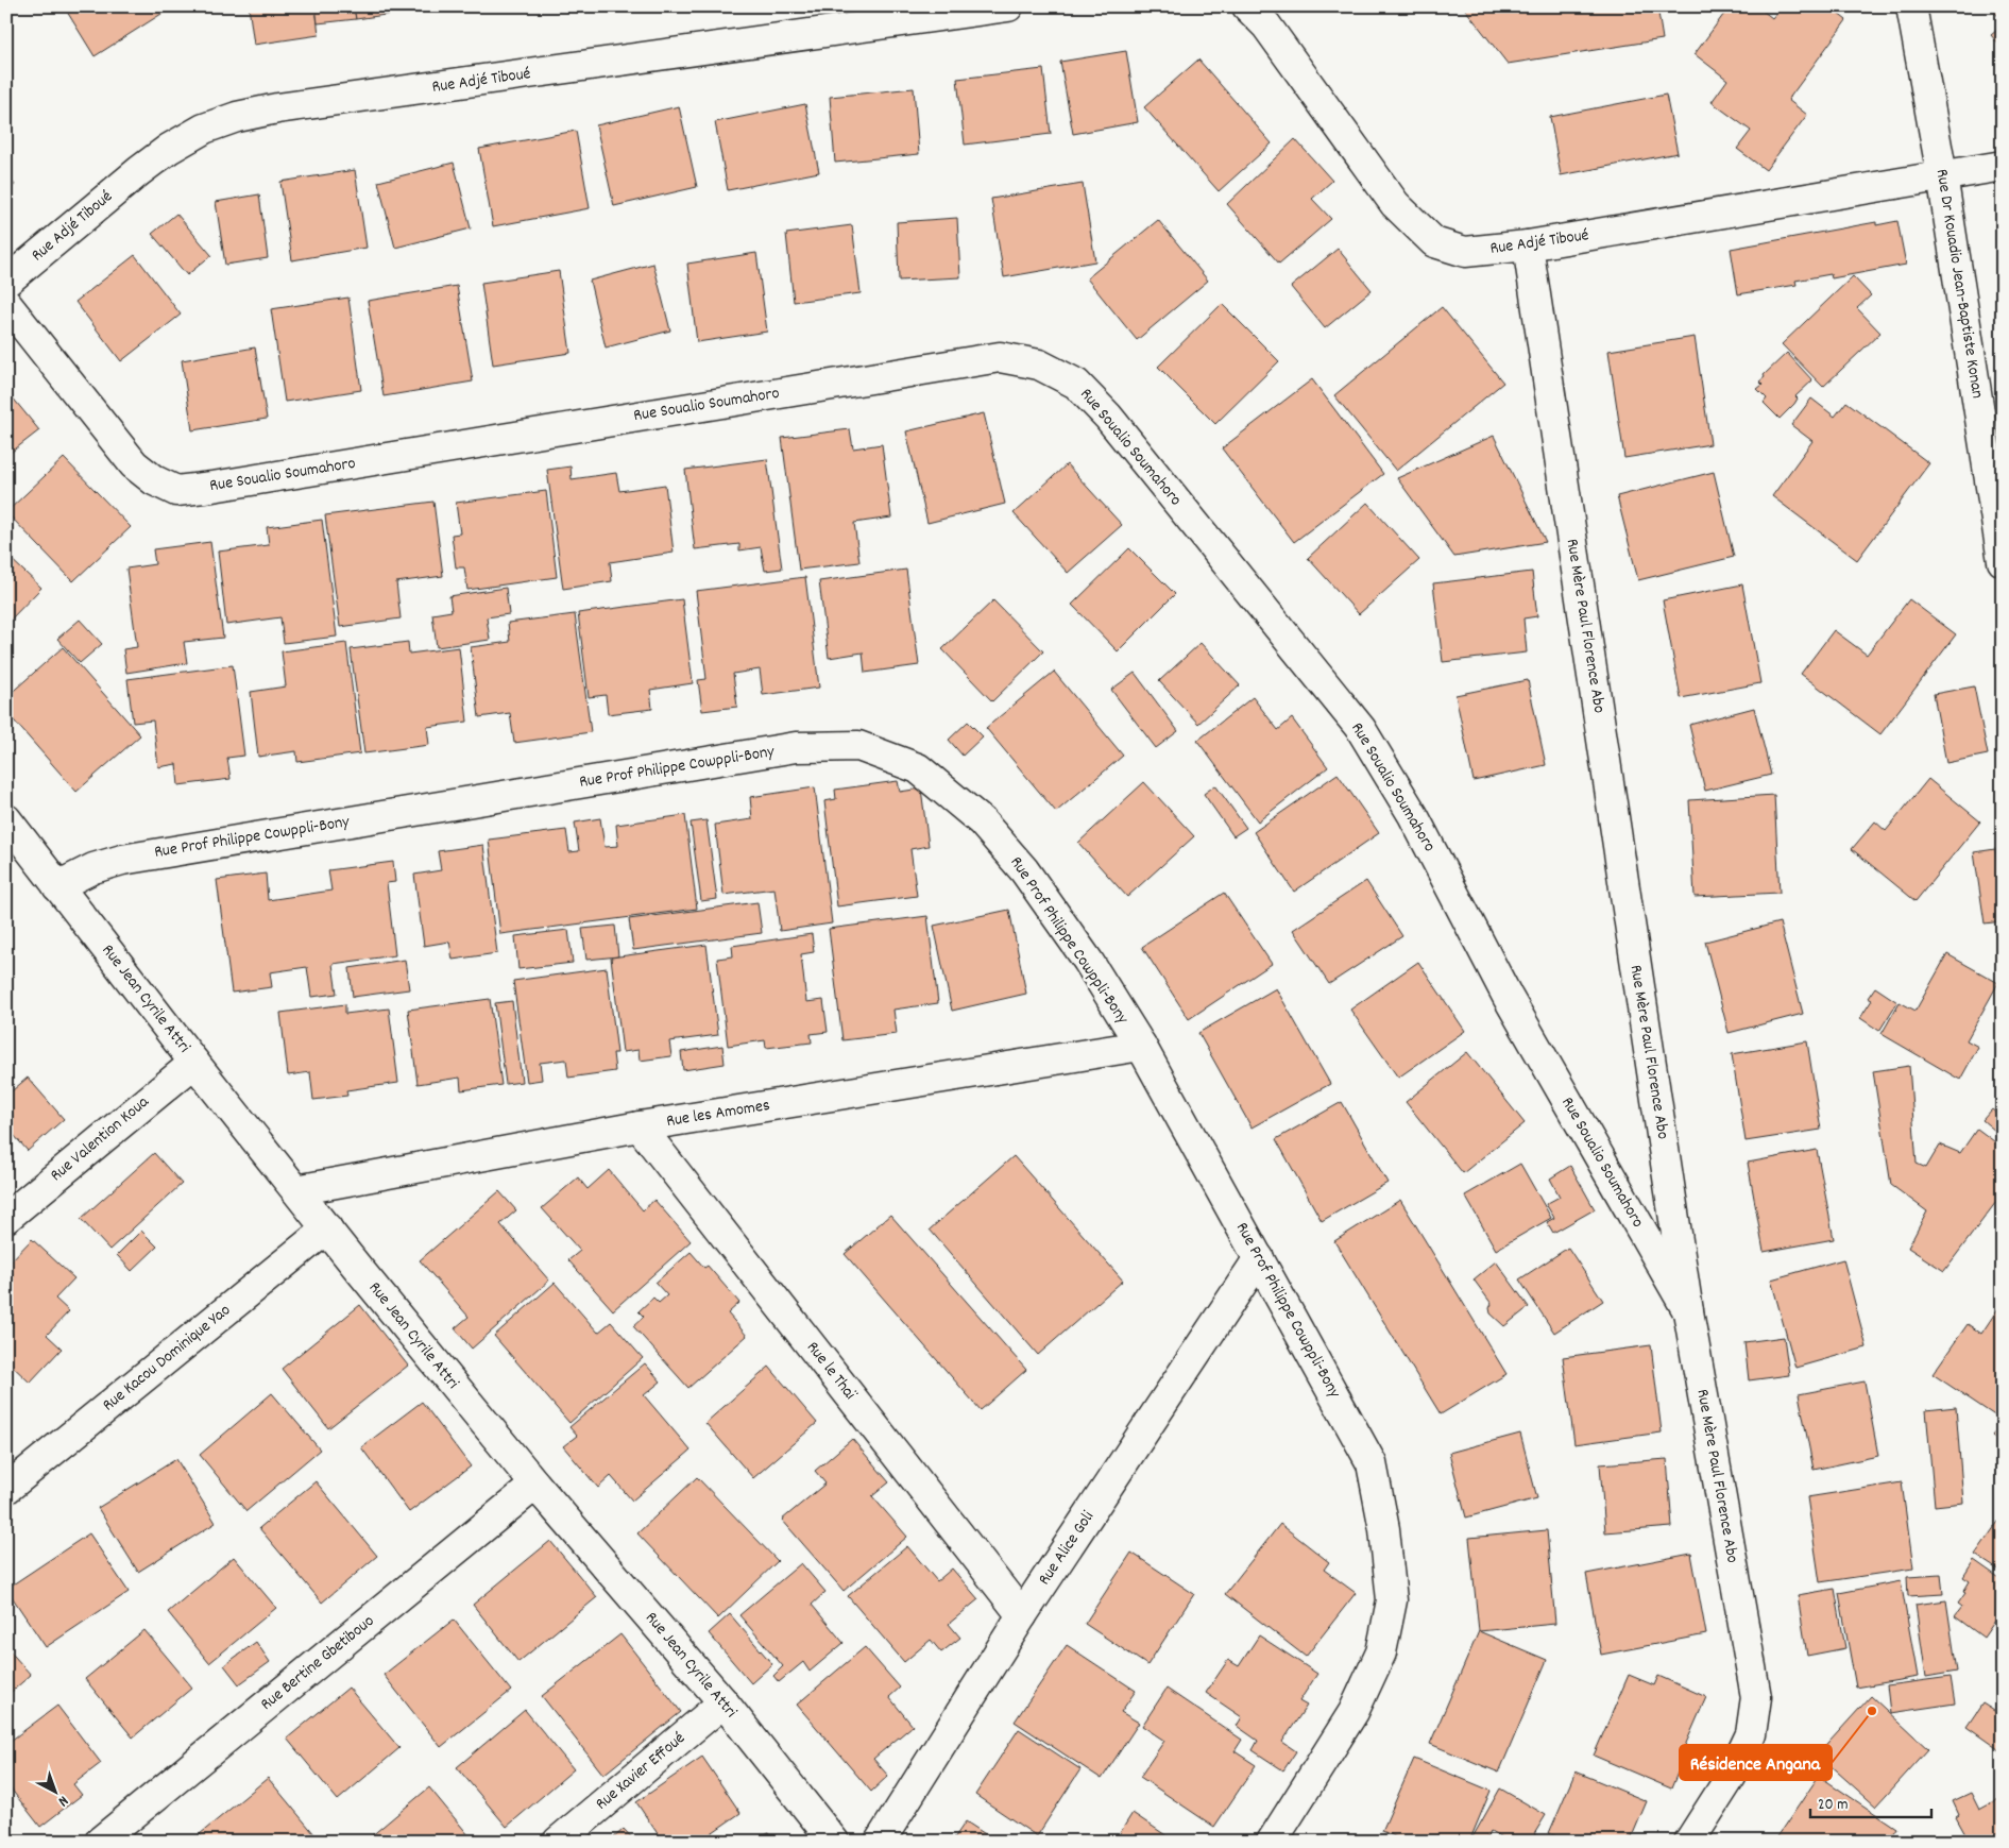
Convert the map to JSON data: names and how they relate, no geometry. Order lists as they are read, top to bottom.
{
  "streets": {
    "street": [
      "Rue Adjé Tiboué",
      "Rue Dr Kouadio Jean-Baptiste Konan",
      "Rue Soualio Soumahoro",
      "Rue Mère Paul Florence Abo",
      "Rue Prof Philippe Cowppli-Bony",
      "Rue Jean Cyrile Attri",
      "Rue les Amomes",
      "Rue Valention Koua",
      "Rue Kacou Dominique Yao",
      "Rue le Thaï",
      "Rue Alice Goli",
      "Rue Bertine Gbetibouo",
      "Rue Xavier Effoué"
    ]
  },
  "crossings": [
    ["Rue Adjé Tiboué", "Rue Dr Kouadio Jean-Baptiste Konan"],
    ["Rue Adjé Tiboué", "Rue Mère Paul Florence Abo"],
    ["Rue Soualio Soumahoro", "Rue Mère Paul Florence Abo"],
    ["Rue Prof Philippe Cowppli-Bony", "Rue Jean Cyrile Attri"],
    ["Rue Prof Philippe Cowppli-Bony", "Rue les Amomes"],
    ["Rue Prof Philippe Cowppli-Bony", "Rue Alice Goli"],
    ["Rue Jean Cyrile Attri", "Rue les Amomes"],
    ["Rue Jean Cyrile Attri", "Rue Valention Koua"],
    ["Rue Jean Cyrile Attri", "Rue Kacou Dominique Yao"],
    ["Rue Jean Cyrile Attri", "Rue Bertine Gbetibouo"],
    ["Rue Jean Cyrile Attri", "Rue Xavier Effoué"],
    ["Rue les Amomes", "Rue le Thaï"],
    ["Rue le Thaï", "Rue Alice Goli"]
  ],
  "places": ["Résidence Angana"],
  "scale_bar": "20 m",
  "north": "bottom right"
}
